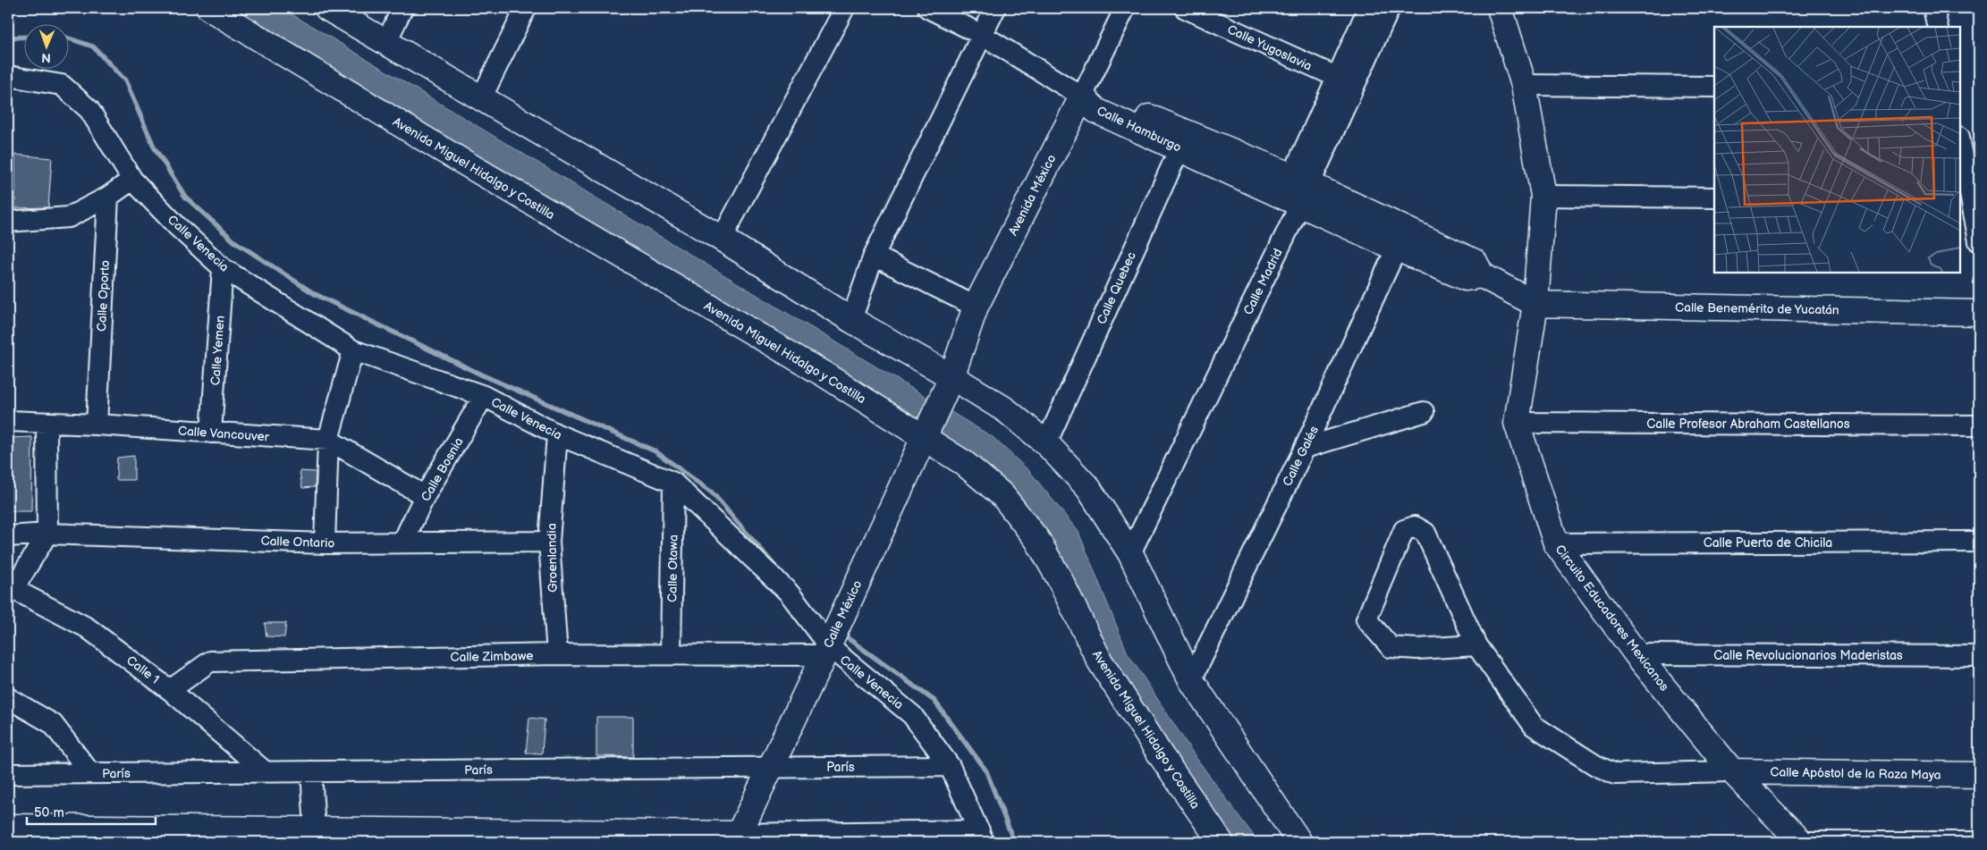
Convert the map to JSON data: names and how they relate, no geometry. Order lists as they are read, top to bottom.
{
  "streets": {
    "street": [
      "Calle Yugoslavia",
      "Calle Hamburgo",
      "Avenida Miguel Hidalgo y Costilla",
      "Avenida México",
      "Calle Venecia",
      "Calle Madrid",
      "Calle Quebec",
      "Calle Oporto",
      "Calle Benemérito de Yucatán",
      "Calle Yemen",
      "Calle Profesor Abraham Castellanos",
      "Calle Vancouver",
      "Calle Galés",
      "Calle Bosnia",
      "Calle Ontario",
      "Calle Puerto de Chicila",
      "Groenlandia",
      "Calle Otawa",
      "Calle México",
      "Circuito Educadores Mexicanos",
      "Calle Revolucionarios Maderistas",
      "Calle Zimbawe",
      "Calle 1",
      "París",
      "Calle Apóstol de la Raza Maya"
    ]
  },
  "crossings": [
    ["Calle Yugoslavia", "Calle Madrid"],
    ["Calle Hamburgo", "Avenida México"],
    ["Calle Hamburgo", "Calle Madrid"],
    ["Calle Hamburgo", "Calle Quebec"],
    ["Calle Hamburgo", "Calle Benemérito de Yucatán"],
    ["Calle Hamburgo", "Calle Galés"],
    ["Calle Hamburgo", "Circuito Educadores Mexicanos"],
    ["Avenida Miguel Hidalgo y Costilla", "Calle México"],
    ["Avenida México", "Calle México"],
    ["Calle Venecia", "Calle Yemen"],
    ["Calle Venecia", "Calle Bosnia"],
    ["Calle Venecia", "Groenlandia"],
    ["Calle Venecia", "Calle Otawa"],
    ["Calle Venecia", "Calle México"],
    ["Calle Venecia", "Calle Zimbawe"],
    ["Calle Venecia", "París"],
    ["Calle Oporto", "Calle Vancouver"],
    ["Calle Benemérito de Yucatán", "Circuito Educadores Mexicanos"],
    ["Calle Yemen", "Calle Vancouver"],
    ["Calle Profesor Abraham Castellanos", "Circuito Educadores Mexicanos"],
    ["Calle Vancouver", "Calle Bosnia"],
    ["Calle Bosnia", "Calle Ontario"],
    ["Calle Ontario", "Groenlandia"],
    ["Calle Puerto de Chicila", "Circuito Educadores Mexicanos"],
    ["Groenlandia", "Calle Zimbawe"],
    ["Calle Otawa", "Calle Zimbawe"],
    ["Calle México", "Calle Zimbawe"],
    ["Calle México", "París"],
    ["Circuito Educadores Mexicanos", "Calle Revolucionarios Maderistas"],
    ["Circuito Educadores Mexicanos", "Calle Apóstol de la Raza Maya"],
    ["Calle Zimbawe", "Calle 1"],
    ["Calle 1", "París"]
  ],
  "scale_bar": "50 m",
  "north": "bottom"
}
